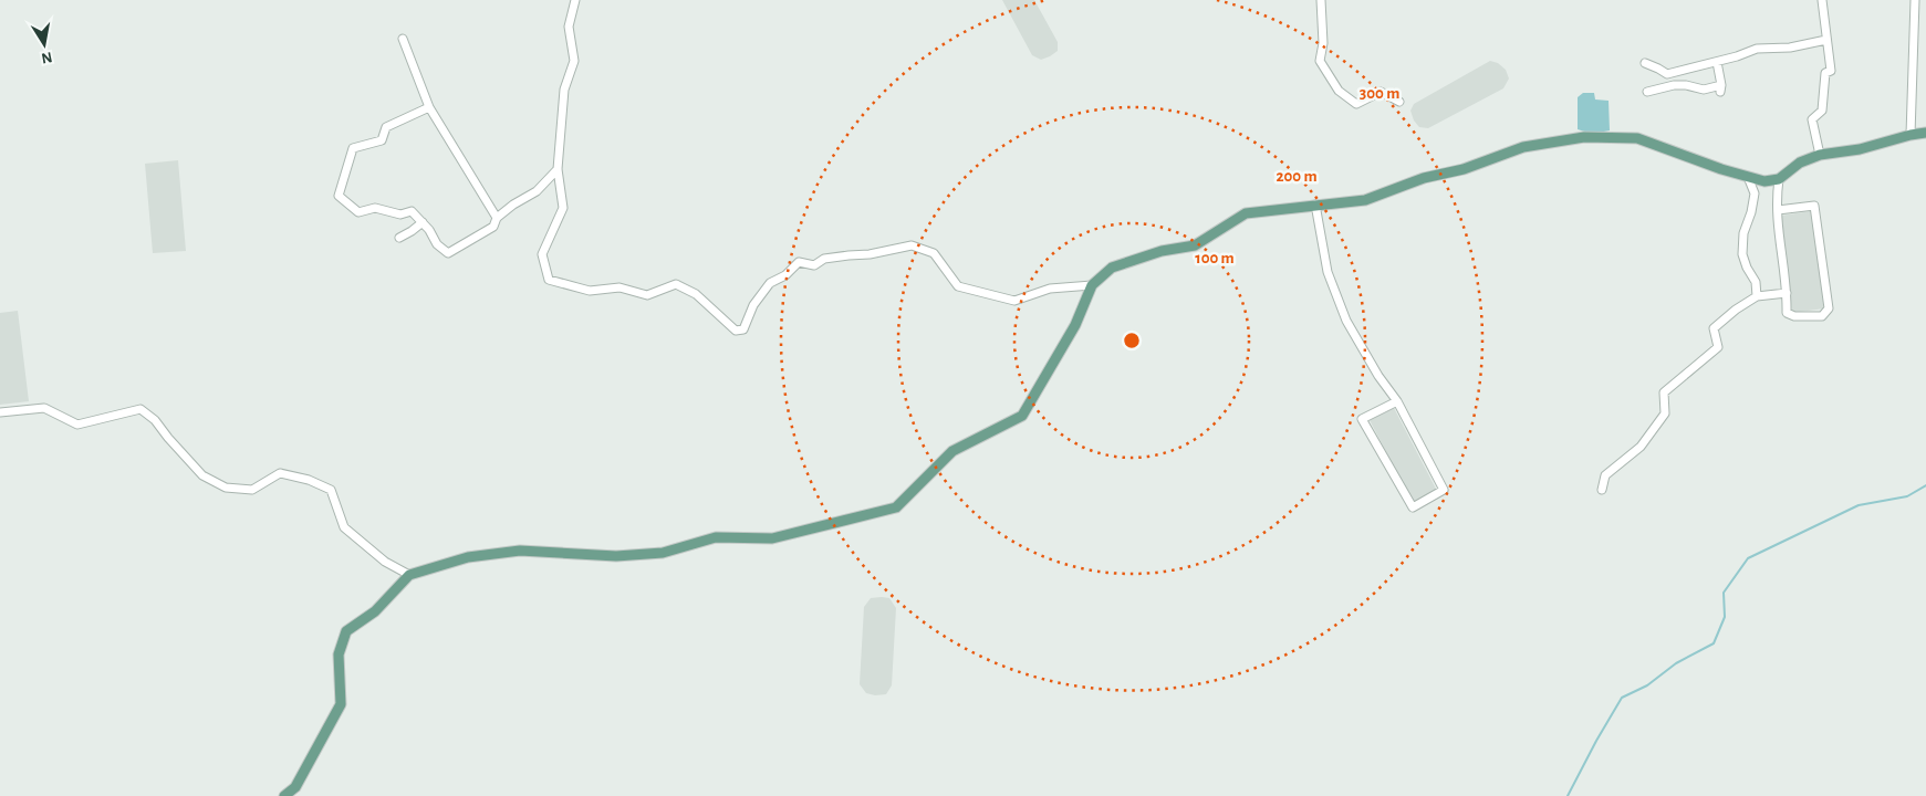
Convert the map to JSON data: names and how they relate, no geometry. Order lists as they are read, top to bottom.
{
  "north": "bottom",
  "rings": ["300 m", "200 m", "100 m"]
}
